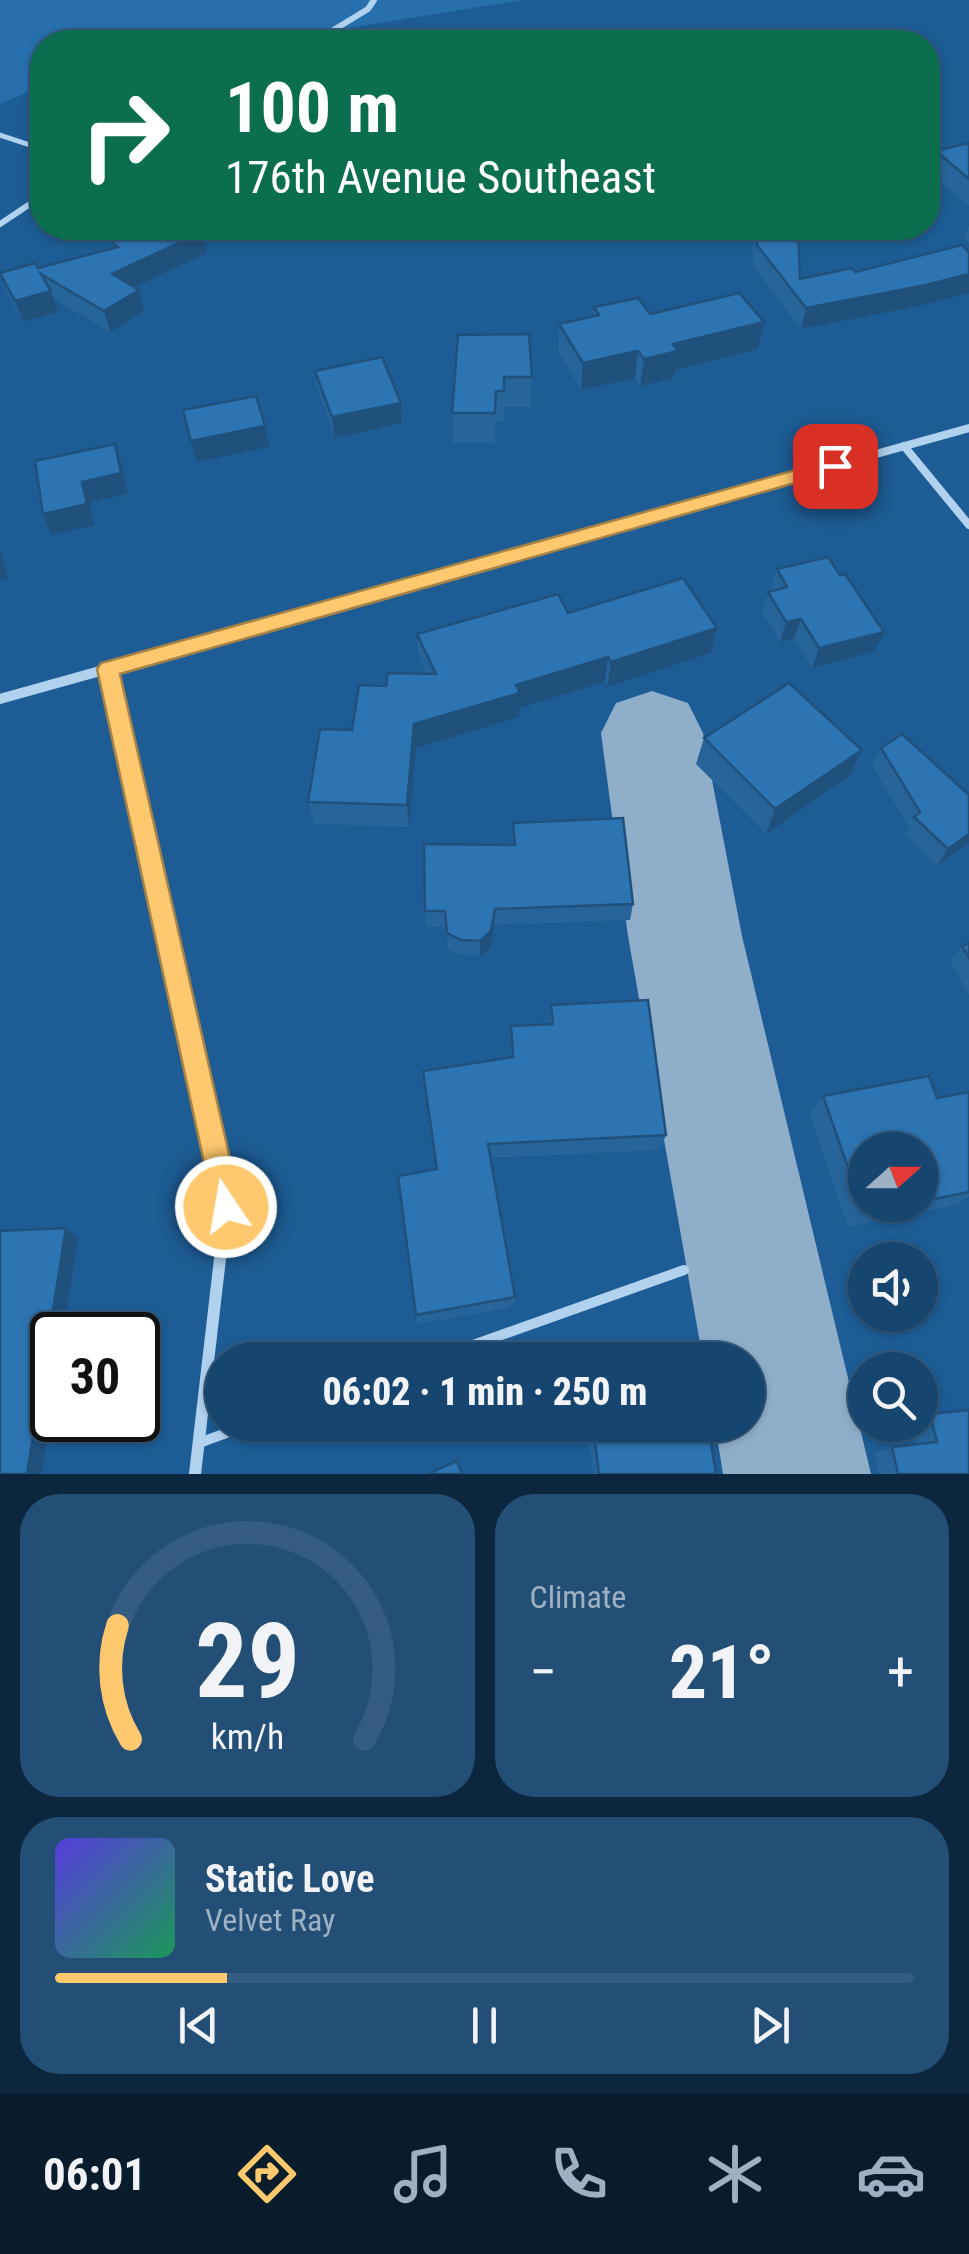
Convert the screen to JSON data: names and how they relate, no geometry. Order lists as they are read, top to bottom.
{
  "north": "right",
  "page": {
    "turn": ["100 m", "176th Avenue Southeast"],
    "limit": "30",
    "trip": "06:02 · 1 min · 250 m",
    "tile": "Climate",
    "heat": ["−", "21°", "+"],
    "song": ["Static Love", "Velvet Ray"],
    "tabs": "06:01",
    "gauge": ["29", "km/h"]
  }
}
